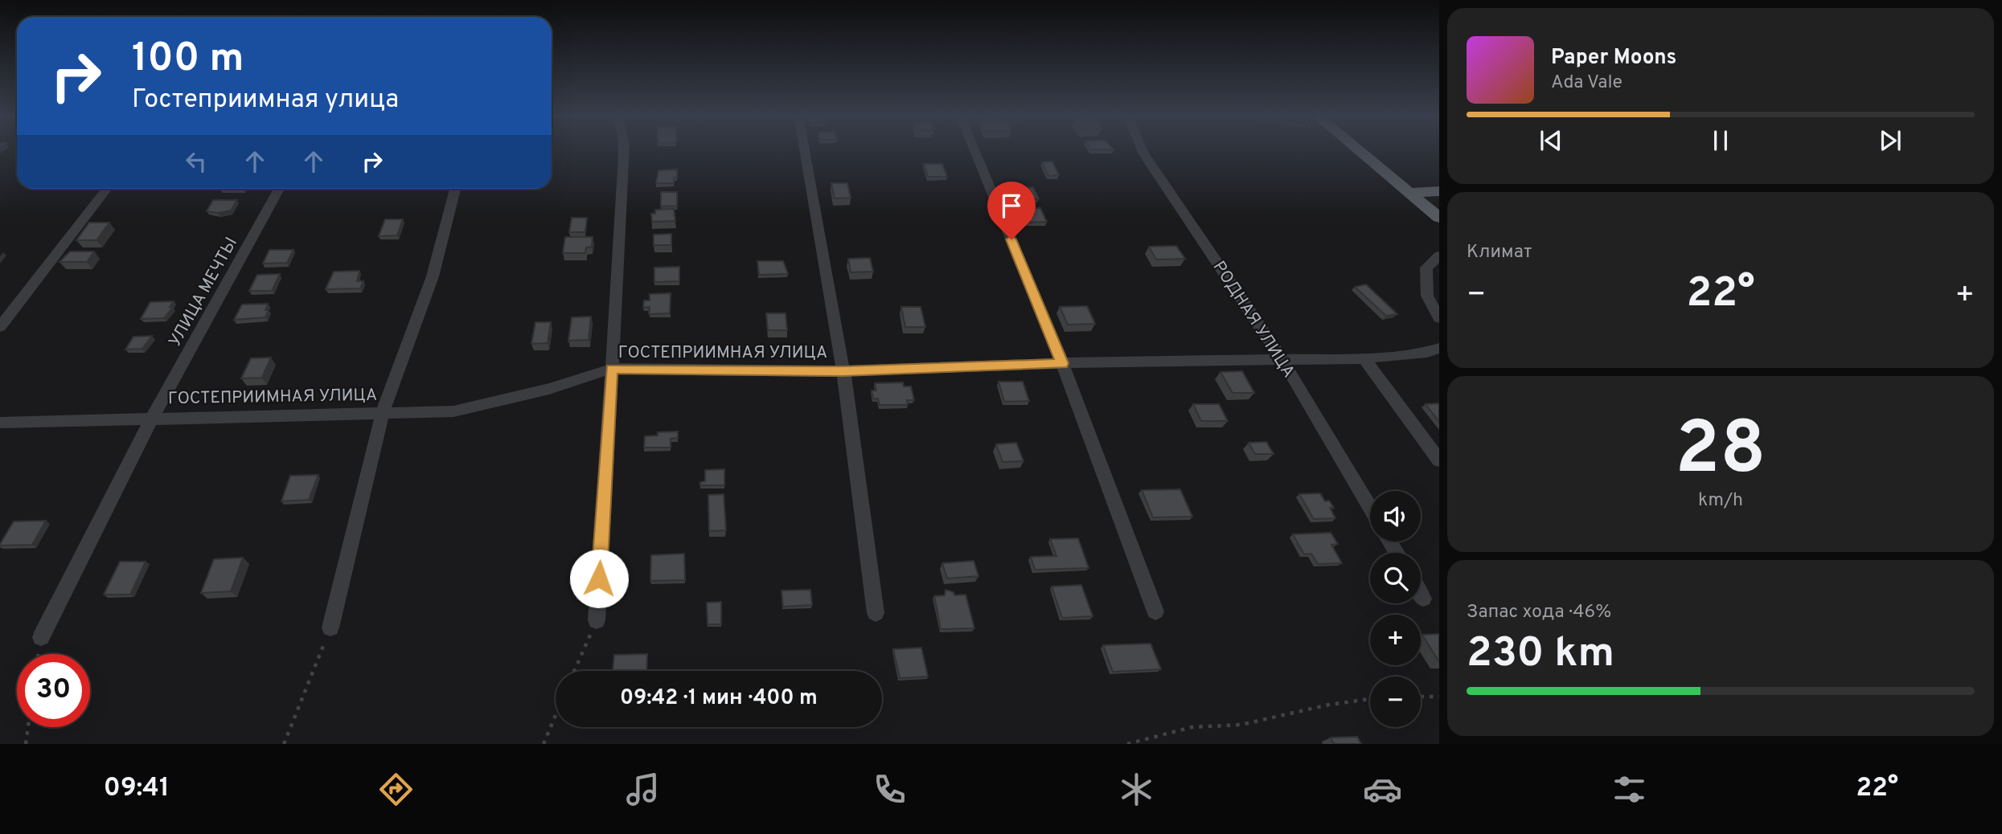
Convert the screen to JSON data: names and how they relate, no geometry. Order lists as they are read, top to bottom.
{
  "streets": {
    "street": ["УЛИЦА МЕЧТЫ", "РОДНАЯ УЛИЦА", "ГОСТЕПРИИМНАЯ УЛИЦА"]
  },
  "crossings": [
    ["УЛИЦА МЕЧТЫ", "ГОСТЕПРИИМНАЯ УЛИЦА"],
    ["РОДНАЯ УЛИЦА", "ГОСТЕПРИИМНАЯ УЛИЦА"]
  ],
  "page": {
    "turn": ["100 m", "Гостеприимная улица"],
    "song": ["Paper Moons", "Ada Vale"],
    "tile": [
      "Климат",
      ["28", "km/h"],
      ["Запас хода · 46%", "230 km"]
    ],
    "heat": ["−", "22°", "+"],
    "map_buttons": ["+", "−"],
    "limit": "30",
    "trip": "09:42 · 1 мин · 400 m",
    "tabs": ["09:41", "22°"]
  }
}
